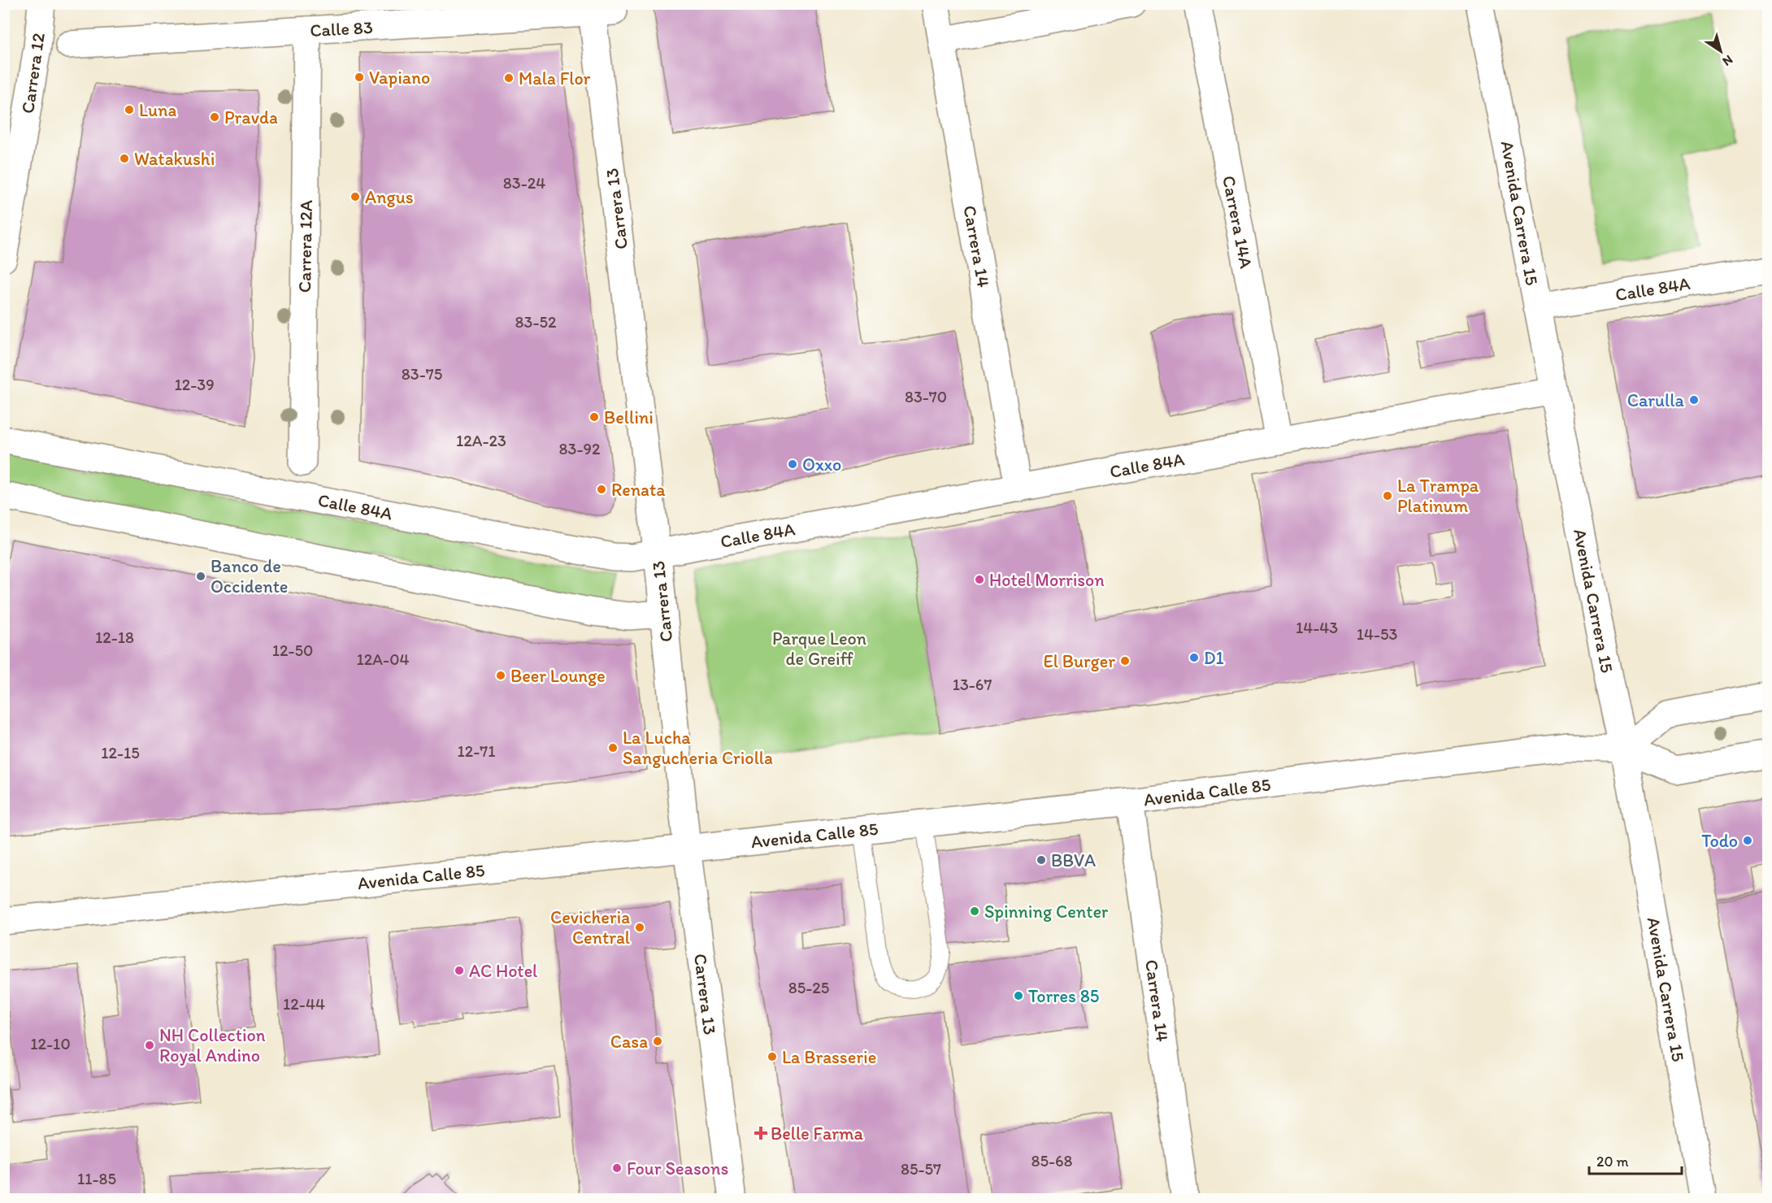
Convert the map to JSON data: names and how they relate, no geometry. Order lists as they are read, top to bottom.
{
  "streets": {
    "street": [
      "Calle 83",
      "Carrera 12",
      "Carrera 13",
      "Avenida Carrera 15",
      "Carrera 14A",
      "Carrera 12A",
      "Carrera 14",
      "Calle 84A",
      "Avenida Calle 85"
    ]
  },
  "crossings": [
    ["Calle 83", "Carrera 13"],
    ["Calle 83", "Carrera 12A"],
    ["Carrera 13", "Calle 84A"],
    ["Carrera 13", "Avenida Calle 85"],
    ["Avenida Carrera 15", "Calle 84A"],
    ["Avenida Carrera 15", "Avenida Calle 85"],
    ["Carrera 14A", "Calle 84A"],
    ["Carrera 14", "Calle 84A"],
    ["Carrera 14", "Avenida Calle 85"]
  ],
  "parks": ["Parque Leon de Greiff"],
  "places": {
    "other": [
      "Vapiano",
      "Mala Flor",
      "Luna",
      "Pravda",
      "Watakushi",
      "Angus",
      "Carulla",
      "Bellini",
      "Oxxo",
      "Renata",
      "La Trampa Platinum",
      "Banco de Occidente",
      "Hotel Morrison",
      "D1",
      "El Burger",
      "Beer Lounge",
      "La Lucha Sangucheria Criolla",
      "Todo",
      "BBVA",
      "Spinning Center",
      "Cevicheria Central",
      "AC Hotel",
      "Torres 85",
      "Casa",
      "NH Collection Royal Andino",
      "La Brasserie",
      "Four Seasons"
    ],
    "health": ["Belle Farma"]
  },
  "house_numbers": [
    "83-24",
    "83-52",
    "83-75",
    "12-39",
    "83-70",
    "12A-23",
    "83-92",
    "14-43",
    "14-53",
    "12-18",
    "12-50",
    "12A-04",
    "13-67",
    "12-71",
    "12-15",
    "85-25",
    "12-44",
    "12-10",
    "85-68",
    "85-57",
    "11-85"
  ],
  "scale_bar": "20 m",
  "north": "bottom right"
}
